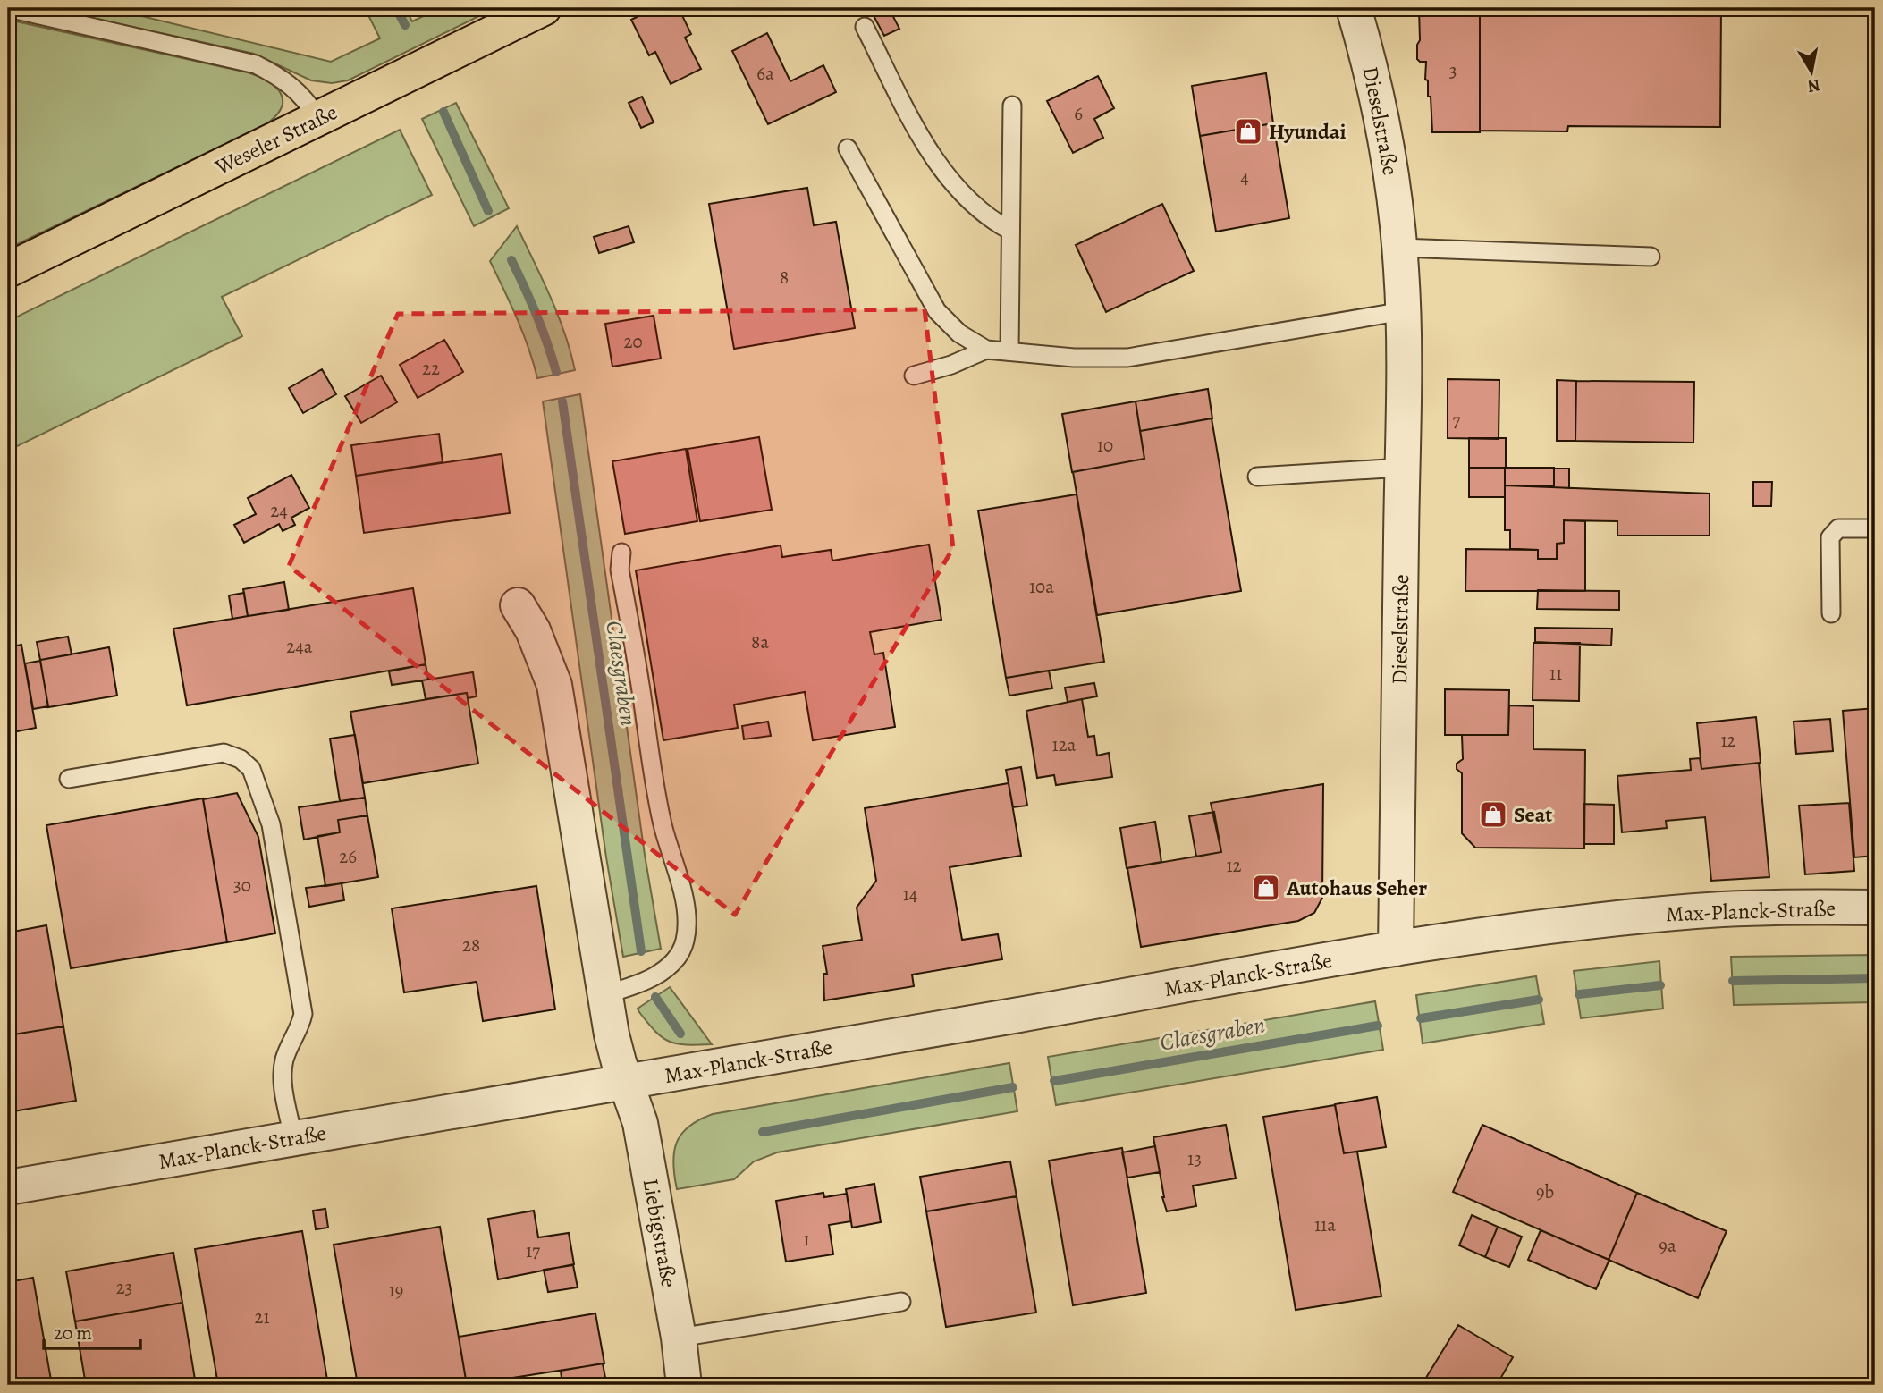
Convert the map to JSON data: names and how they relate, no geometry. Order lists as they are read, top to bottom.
{
  "streets": {
    "main road": ["Weseler Straße"],
    "street": ["Dieselstraße", "Max-Planck-Straße", "Liebigstraße"]
  },
  "crossings": [
    ["Dieselstraße", "Max-Planck-Straße"],
    ["Max-Planck-Straße", "Liebigstraße"]
  ],
  "water": ["Claesgraben"],
  "places": {
    "shop": ["Hyundai", "Seat", "Autohaus Seher"]
  },
  "house_numbers": [
    "3",
    "6a",
    "6",
    "4",
    "8",
    "20",
    "22",
    "7",
    "10",
    "24",
    "10a",
    "8a",
    "24a",
    "11",
    "12",
    "12a",
    "26",
    "12",
    "30",
    "14",
    "28",
    "13",
    "9b",
    "11a",
    "1",
    "9a",
    "17",
    "23",
    "19",
    "21"
  ],
  "scale_bar": "20 m",
  "north": "bottom"
}
